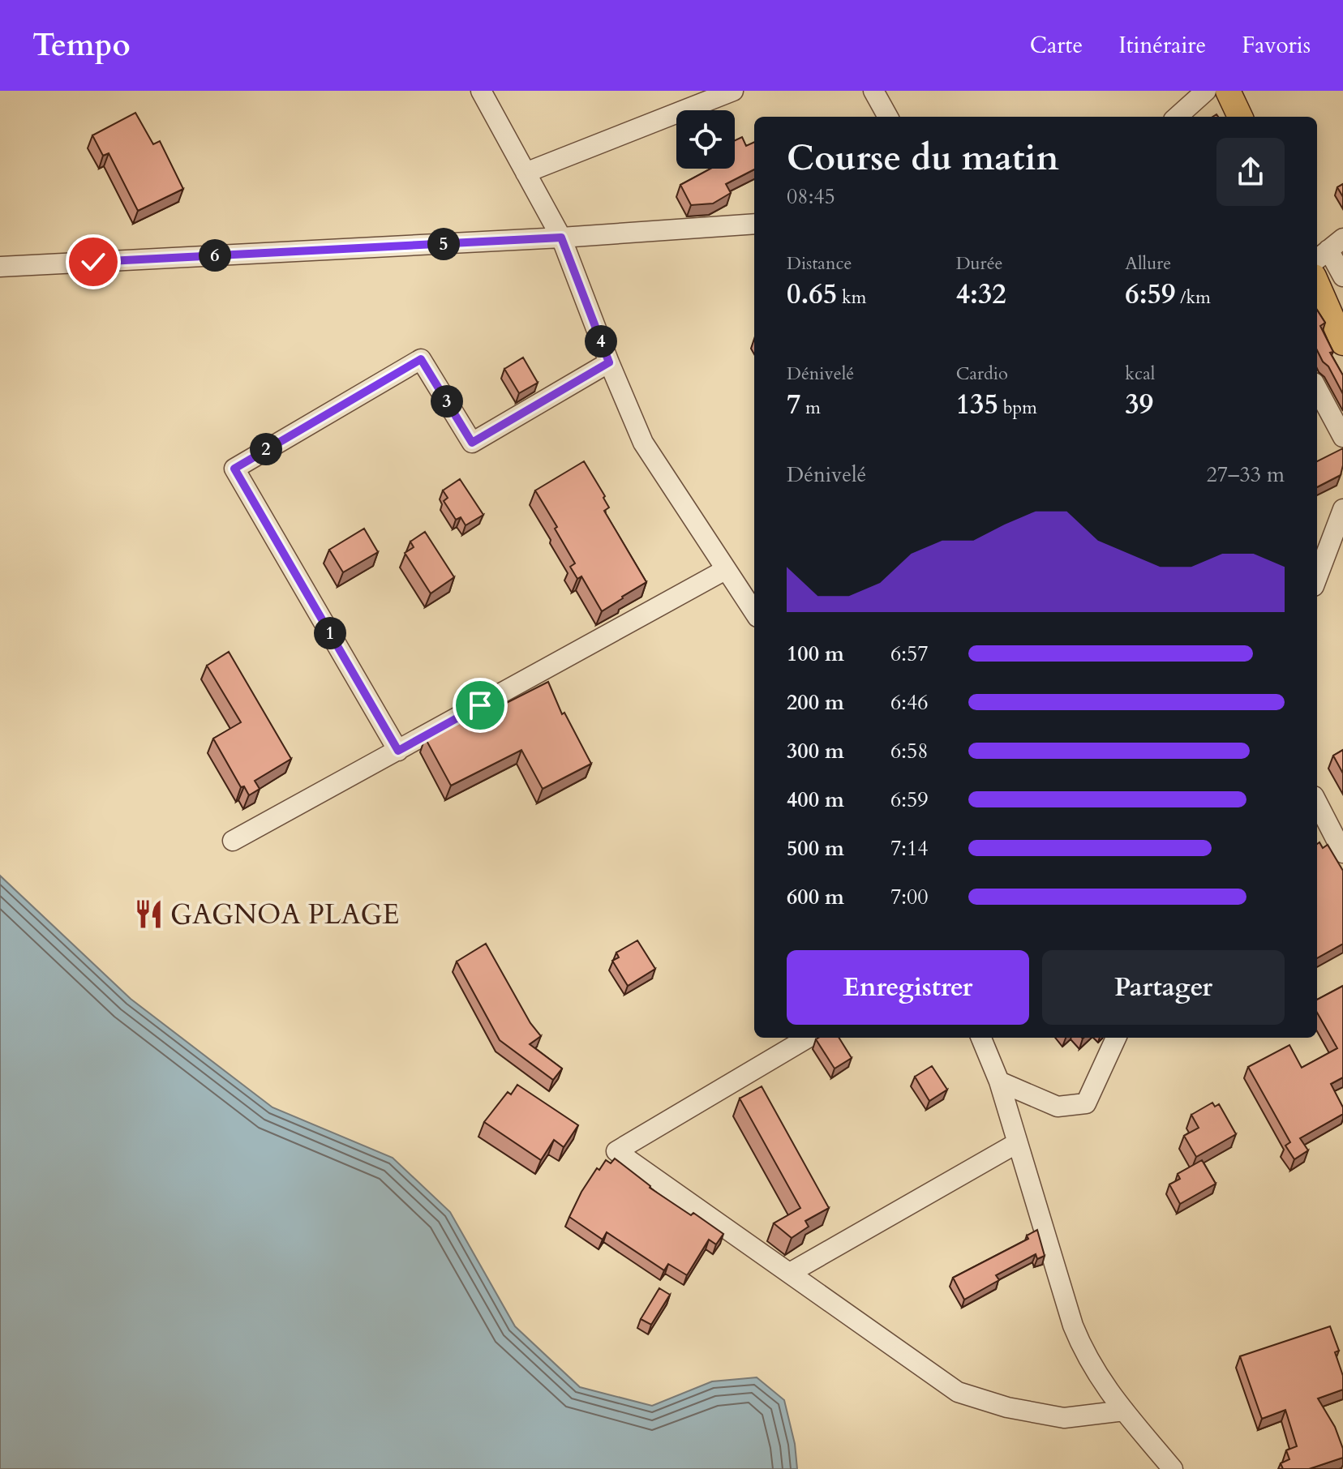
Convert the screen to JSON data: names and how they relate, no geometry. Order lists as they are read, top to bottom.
{
  "places": {
    "restaurant": ["GAGNOA PLAGE"]
  },
  "page": {
    "header": "Tempo",
    "nav": ["Carte", "Itinéraire", "Favoris"],
    "heading": ["Course du matin", "08:45"],
    "stats": [
      ["Distance", "0.65 km"],
      ["Durée", "4:32"],
      ["Allure", "6:59 /km"],
      ["Dénivelé", "7 m"],
      ["Cardio", "135 bpm"],
      ["kcal", "39"]
    ],
    "pins": [
      "5",
      "6",
      "4",
      "3",
      "2",
      "1"
    ],
    "chart": ["Dénivelé", "27–33 m"],
    "list": [
      {
        "name": "100 m",
        "note": "6:57"
      },
      {
        "name": "200 m",
        "note": "6:46"
      },
      {
        "name": "300 m",
        "note": "6:58"
      },
      {
        "name": "400 m",
        "note": "6:59"
      },
      {
        "name": "500 m",
        "note": "7:14"
      },
      {
        "name": "600 m",
        "note": "7:00"
      }
    ],
    "buttons": ["Enregistrer", "Partager"]
  }
}
